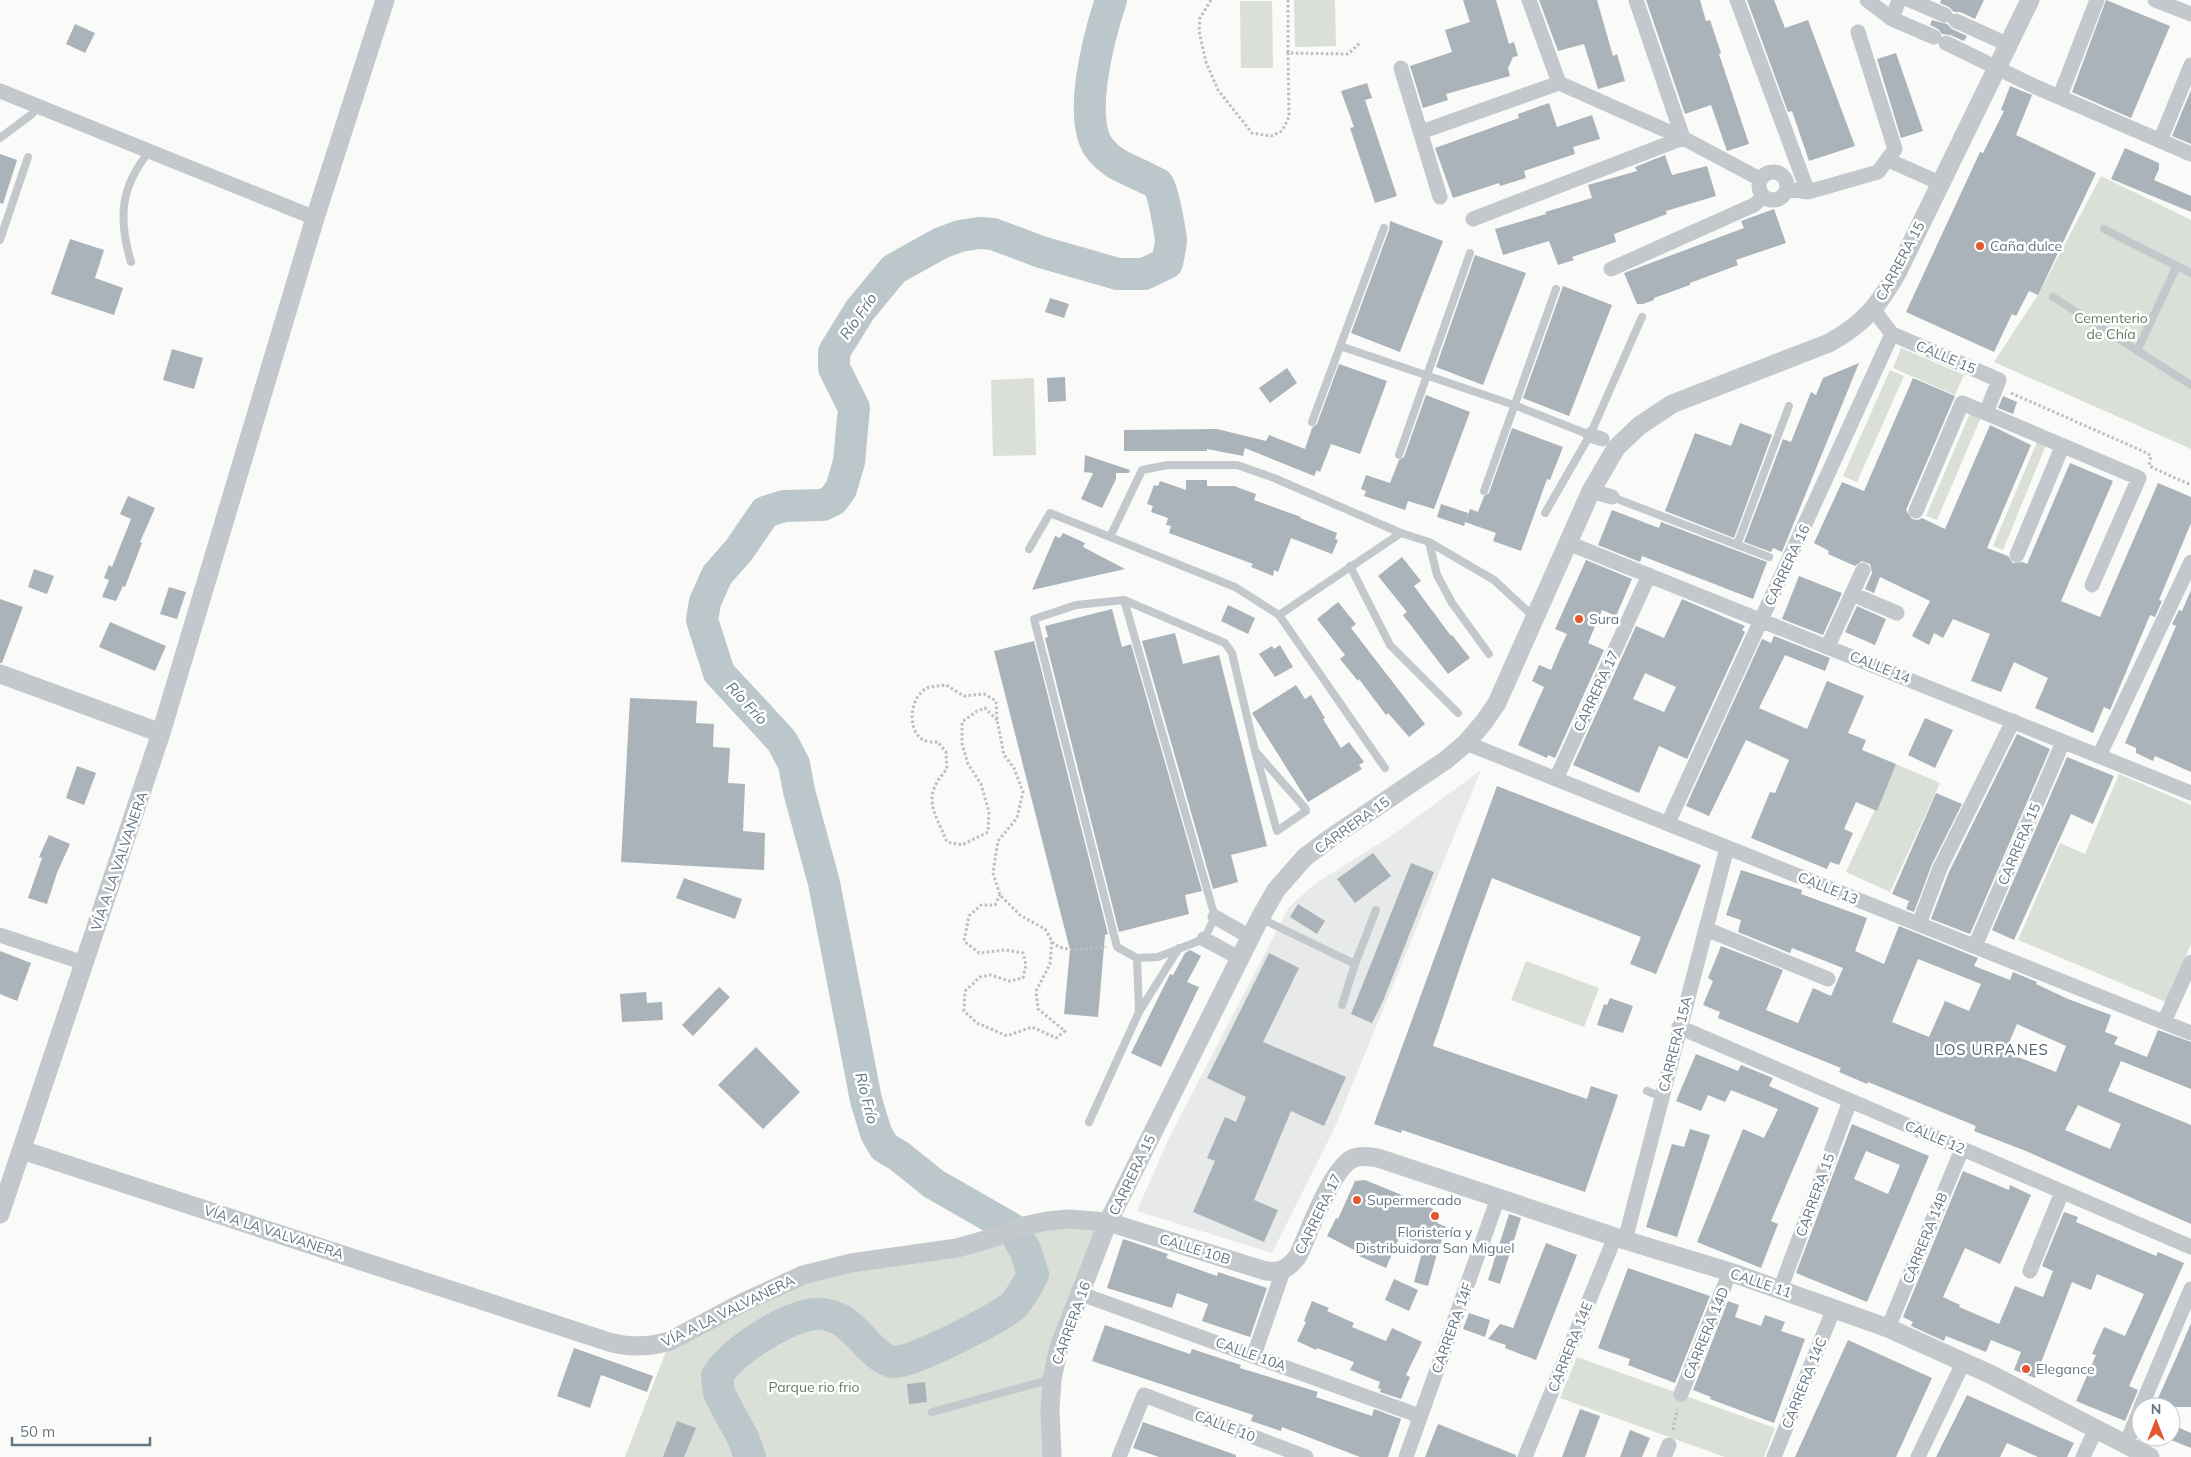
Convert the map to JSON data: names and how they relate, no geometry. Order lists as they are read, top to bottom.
{
  "streets": {
    "street": [
      "CARRERA 15",
      "CALLE 15",
      "CARRERA 16",
      "CALLE 14",
      "CARRERA 17",
      "VÍA A LA VALVANERA",
      "CALLE 13",
      "CARRERA 15A",
      "CALLE 12",
      "CARRERA 14B",
      "CALLE 10B",
      "CALLE 11",
      "CARRERA 14F",
      "CARRERA 14D",
      "CARRERA 14E",
      "CALLE 10A",
      "CARRERA 14C",
      "CALLE 10"
    ]
  },
  "crossings": [
    ["CARRERA 15", "CARRERA 16"],
    ["CARRERA 15", "CALLE 14"],
    ["CARRERA 15", "VÍA A LA VALVANERA"],
    ["CARRERA 15", "CALLE 13"],
    ["CARRERA 15", "CALLE 12"],
    ["CARRERA 15", "CALLE 10B"],
    ["CARRERA 15", "CALLE 11"],
    ["CALLE 15", "CARRERA 16"],
    ["CARRERA 16", "CALLE 14"],
    ["CARRERA 16", "VÍA A LA VALVANERA"],
    ["CARRERA 16", "CALLE 13"],
    ["CARRERA 16", "CALLE 10B"],
    ["CARRERA 16", "CALLE 10A"],
    ["CALLE 14", "CARRERA 17"],
    ["CARRERA 17", "CALLE 13"],
    ["CARRERA 17", "CALLE 10B"],
    ["CARRERA 17", "CALLE 11"],
    ["VÍA A LA VALVANERA", "CALLE 10B"],
    ["CALLE 13", "CARRERA 15A"],
    ["CARRERA 15A", "CALLE 12"],
    ["CARRERA 15A", "CALLE 11"],
    ["CARRERA 15A", "CARRERA 14E"],
    ["CALLE 12", "CARRERA 14B"],
    ["CARRERA 14B", "CALLE 11"],
    ["CALLE 11", "CARRERA 14F"],
    ["CALLE 11", "CARRERA 14D"],
    ["CALLE 11", "CARRERA 14E"],
    ["CALLE 11", "CARRERA 14C"],
    ["CARRERA 14F", "CALLE 10A"]
  ],
  "districts": ["LOS URPANES"],
  "water": ["Río Frío"],
  "parks": ["Cementerio de Chía", "Parque rio frio"],
  "places": [
    "Caña dulce",
    "Sura",
    "Supermercado",
    "Floristería y Distribuidora San Miguel",
    "Elegance"
  ],
  "scale_bar": "50 m",
  "north": "top"
}
